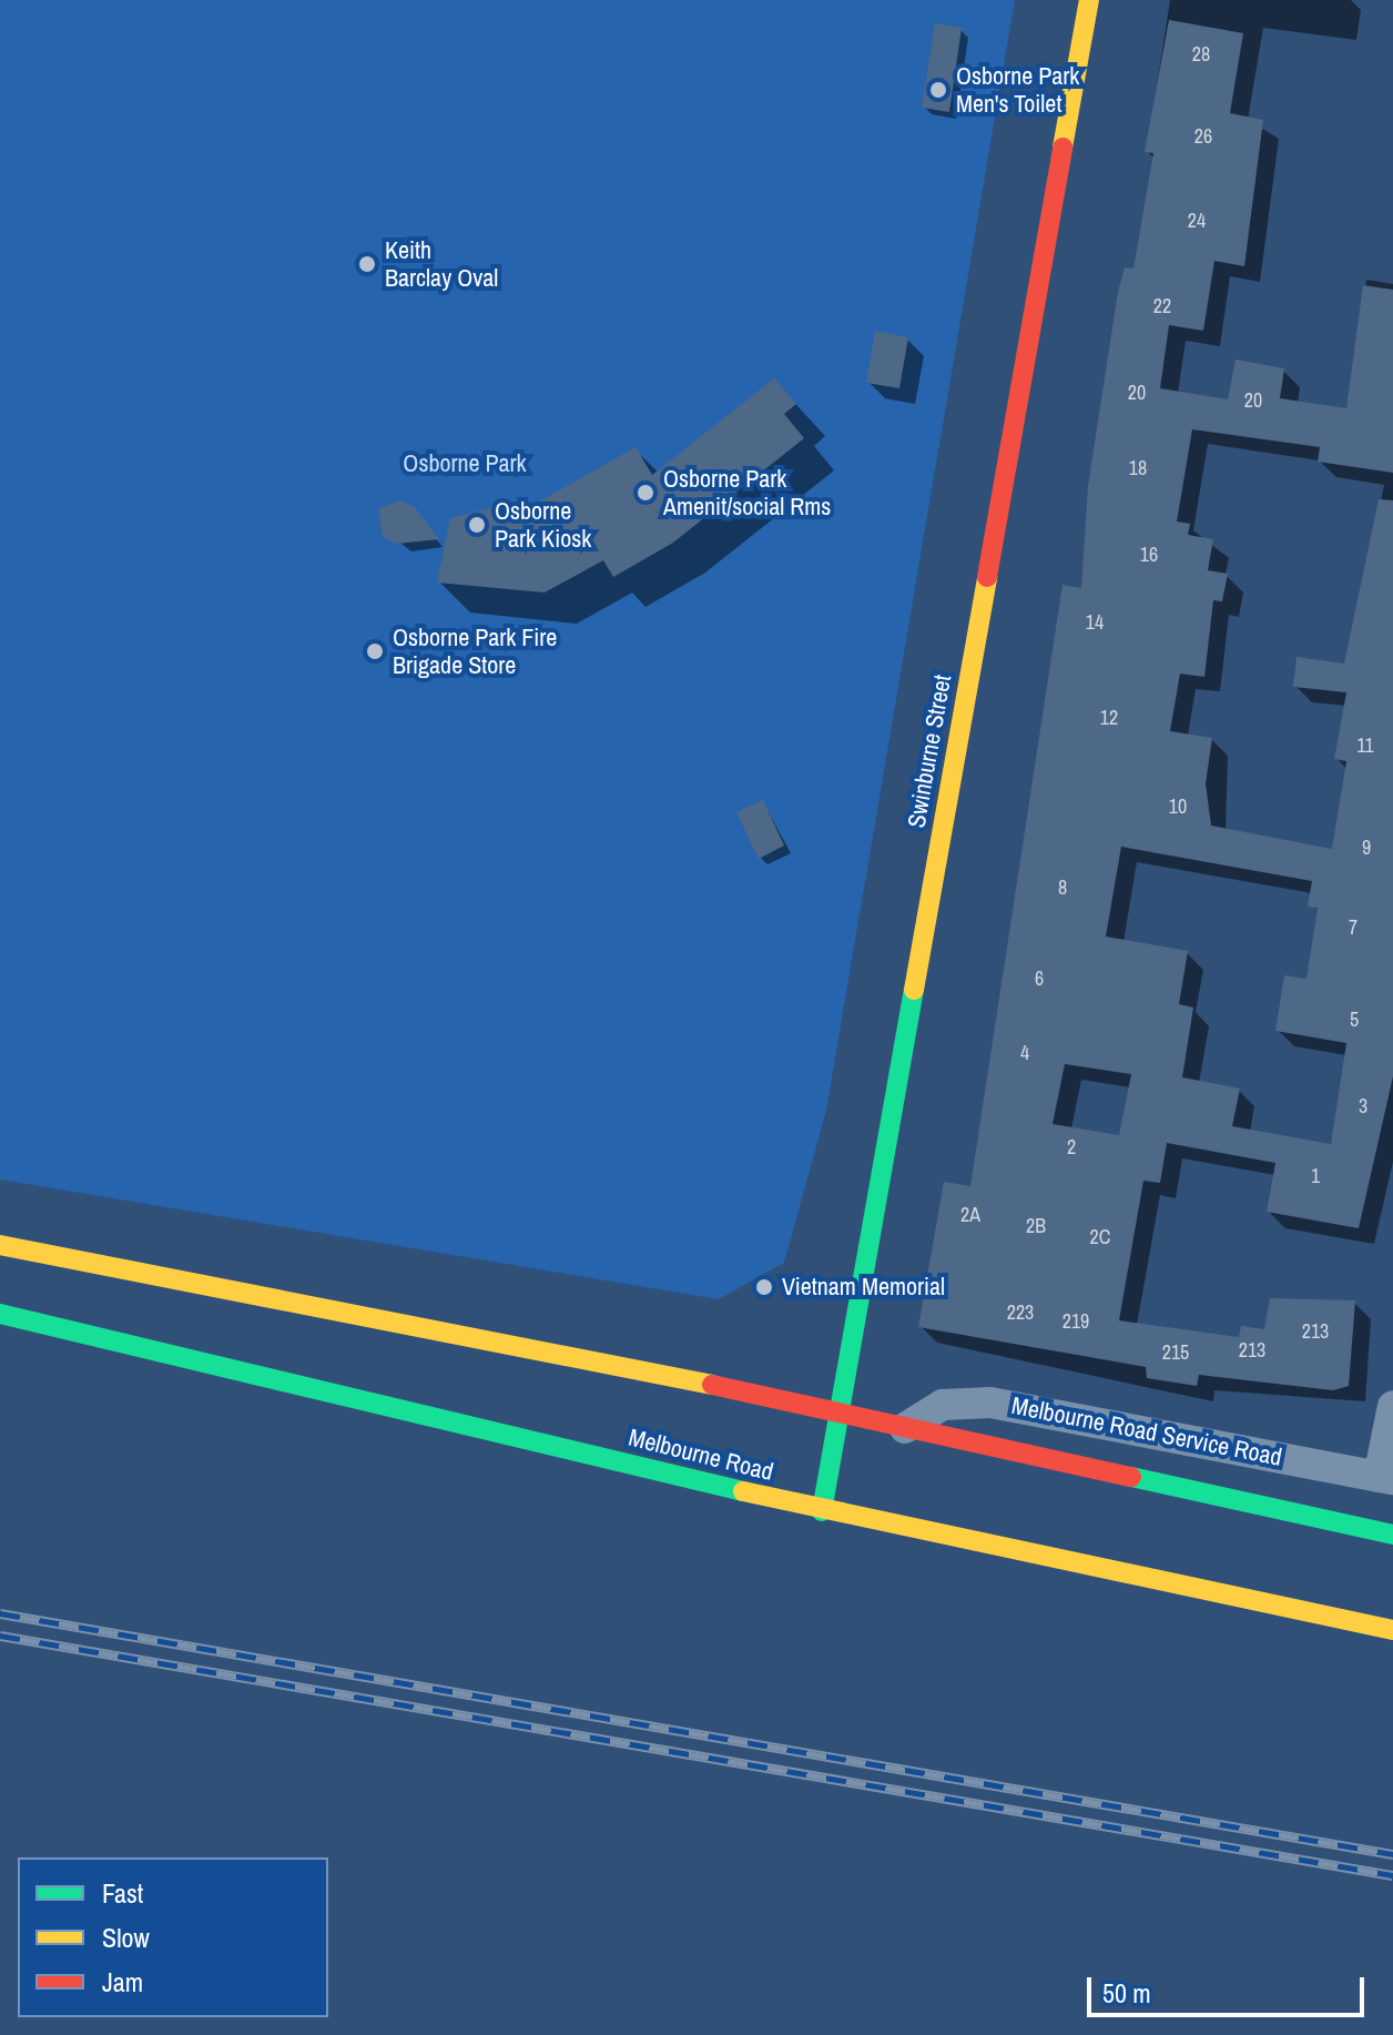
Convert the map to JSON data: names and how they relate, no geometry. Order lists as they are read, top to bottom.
{
  "streets": {
    "main road": ["Swinburne Street", "Melbourne Road"],
    "street": ["Melbourne Road Service Road"]
  },
  "crossings": [
    ["Swinburne Street", "Melbourne Road"]
  ],
  "parks": ["Osborne Park"],
  "places": [
    "Osborne Park Men's Toilet",
    "Keith Barclay Oval",
    "Osborne Park Amenit/social Rms",
    "Osborne Park Kiosk",
    "Osborne Park Fire Brigade Store",
    "Vietnam Memorial"
  ],
  "house_numbers": [
    "28",
    "26",
    "24",
    "22",
    "20",
    "20",
    "18",
    "16",
    "14",
    "12",
    "11",
    "10",
    "9",
    "8",
    "7",
    "6",
    "5",
    "4",
    "3",
    "2",
    "1",
    "2A",
    "2B",
    "2C",
    "223",
    "219",
    "213",
    "213",
    "215"
  ],
  "legend": ["Fast", "Slow", "Jam"],
  "scale_bar": "50 m"
}
